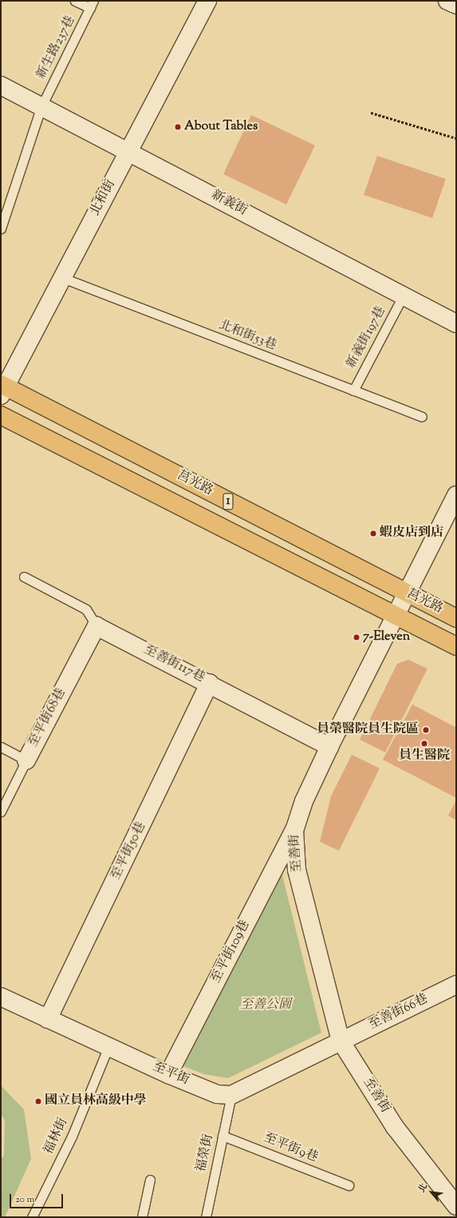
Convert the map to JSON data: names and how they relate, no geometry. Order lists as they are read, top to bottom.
{
  "streets": {
    "main road": ["莒光路", "1"],
    "street": [
      "北和街",
      "新義街",
      "至善街117巷",
      "至平街68巷",
      "至平街50巷",
      "至善街",
      "至平街109巷",
      "至善街66巷",
      "至平街"
    ],
    "lane": [
      "新生路237巷",
      "北和街53巷",
      "新義街197巷",
      "福林街",
      "至平街9巷",
      "福榮街"
    ]
  },
  "crossings": [
    ["新生路237巷", "新義街"],
    ["北和街", "新義街"],
    ["北和街", "北和街53巷"],
    ["北和街", "莒光路"],
    ["新義街", "新義街197巷"],
    ["北和街53巷", "新義街197巷"],
    ["莒光路", "至善街"],
    ["至善街117巷", "至平街68巷"],
    ["至善街117巷", "至平街50巷"],
    ["至善街117巷", "至善街"],
    ["至平街50巷", "至平街"],
    ["至善街", "至平街109巷"],
    ["至善街", "至善街66巷"],
    ["至平街109巷", "至平街"],
    ["至平街", "福林街"],
    ["至平街", "福榮街"],
    ["至平街9巷", "福榮街"]
  ],
  "parks": ["至善公園"],
  "places": [
    "About Tables",
    "蝦皮店到店",
    "7-Eleven",
    "員榮醫院員生院區",
    "員生醫院",
    "國立員林高級中學"
  ],
  "scale_bar": "20 m",
  "north": "top left"
}
